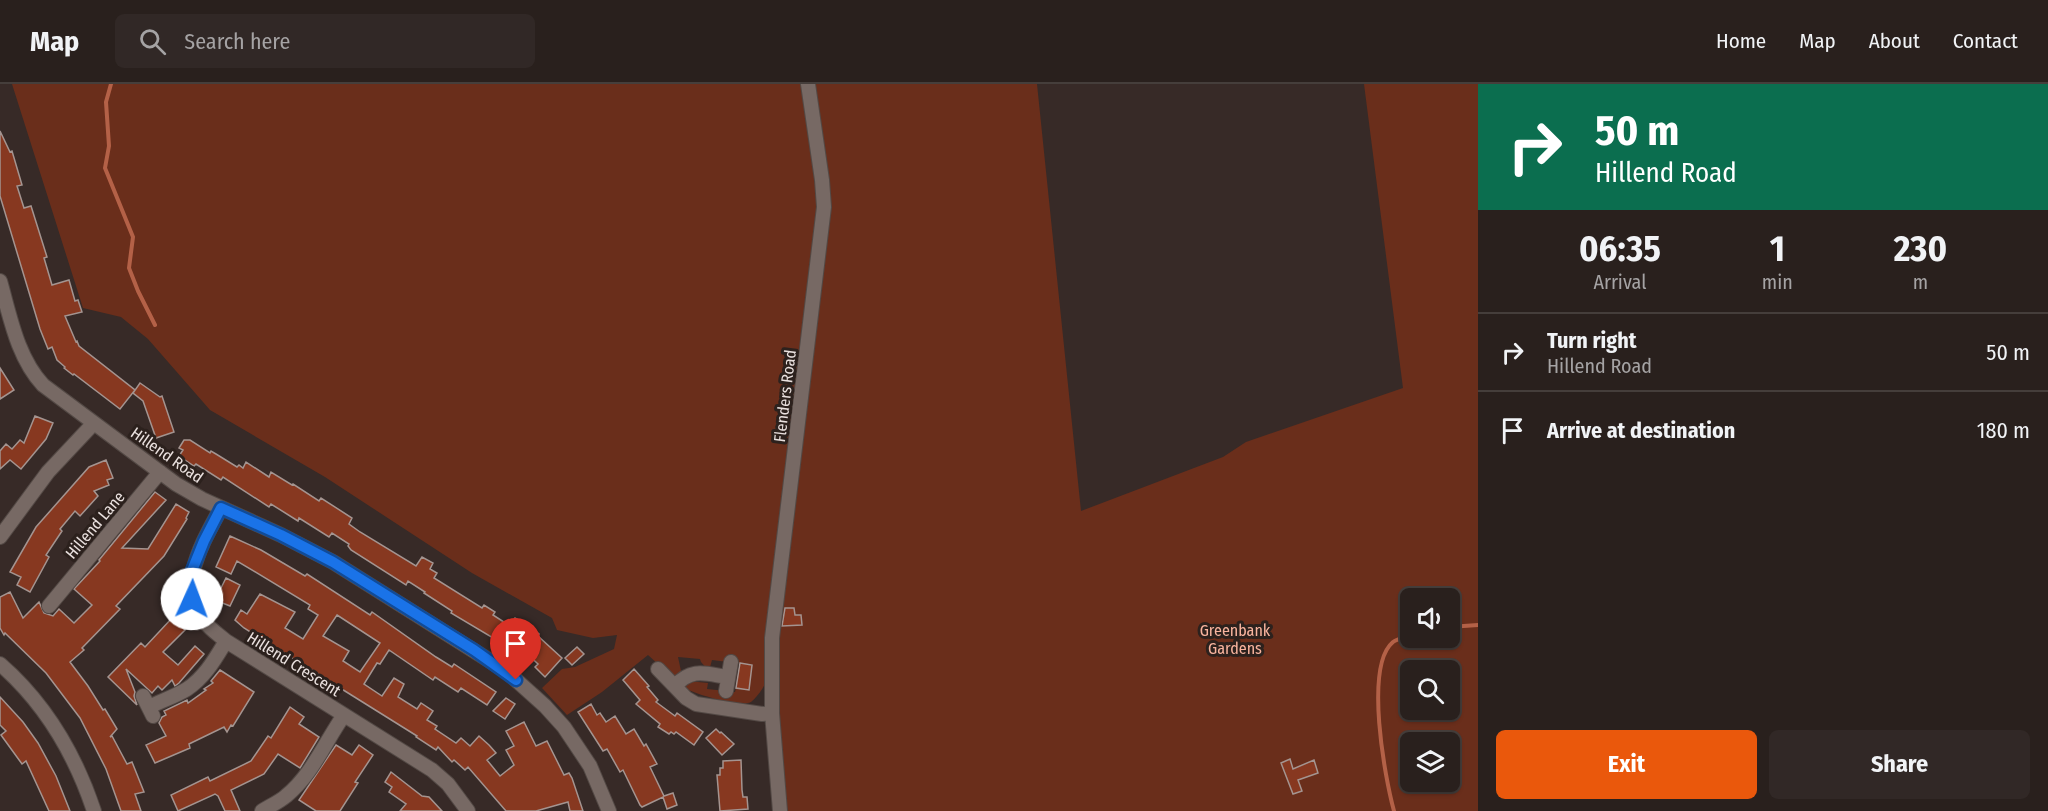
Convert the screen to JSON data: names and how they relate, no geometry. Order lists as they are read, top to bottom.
{
  "streets": {
    "street": [
      "Flenders Road",
      "Hillend Road",
      "Hillend Lane",
      "Hillend Crescent"
    ]
  },
  "crossings": [
    ["Hillend Road", "Hillend Lane"],
    ["Hillend Road", "Hillend Crescent"]
  ],
  "parks": ["Greenbank Gardens"],
  "page": {
    "header": "Map",
    "search": "Search here",
    "nav": [
      "Home",
      "Map",
      "About",
      "Contact"
    ],
    "turn": ["50 m", "Hillend Road"],
    "eta": [
      "06:35",
      "Arrival",
      "1",
      "min",
      "230",
      "m"
    ],
    "list": [
      {
        "name": "Turn right",
        "note": "Hillend Road",
        "value": "50 m"
      },
      {
        "name": "Arrive at destination",
        "value": "180 m"
      }
    ],
    "buttons": ["Exit", "Share"]
  }
}
